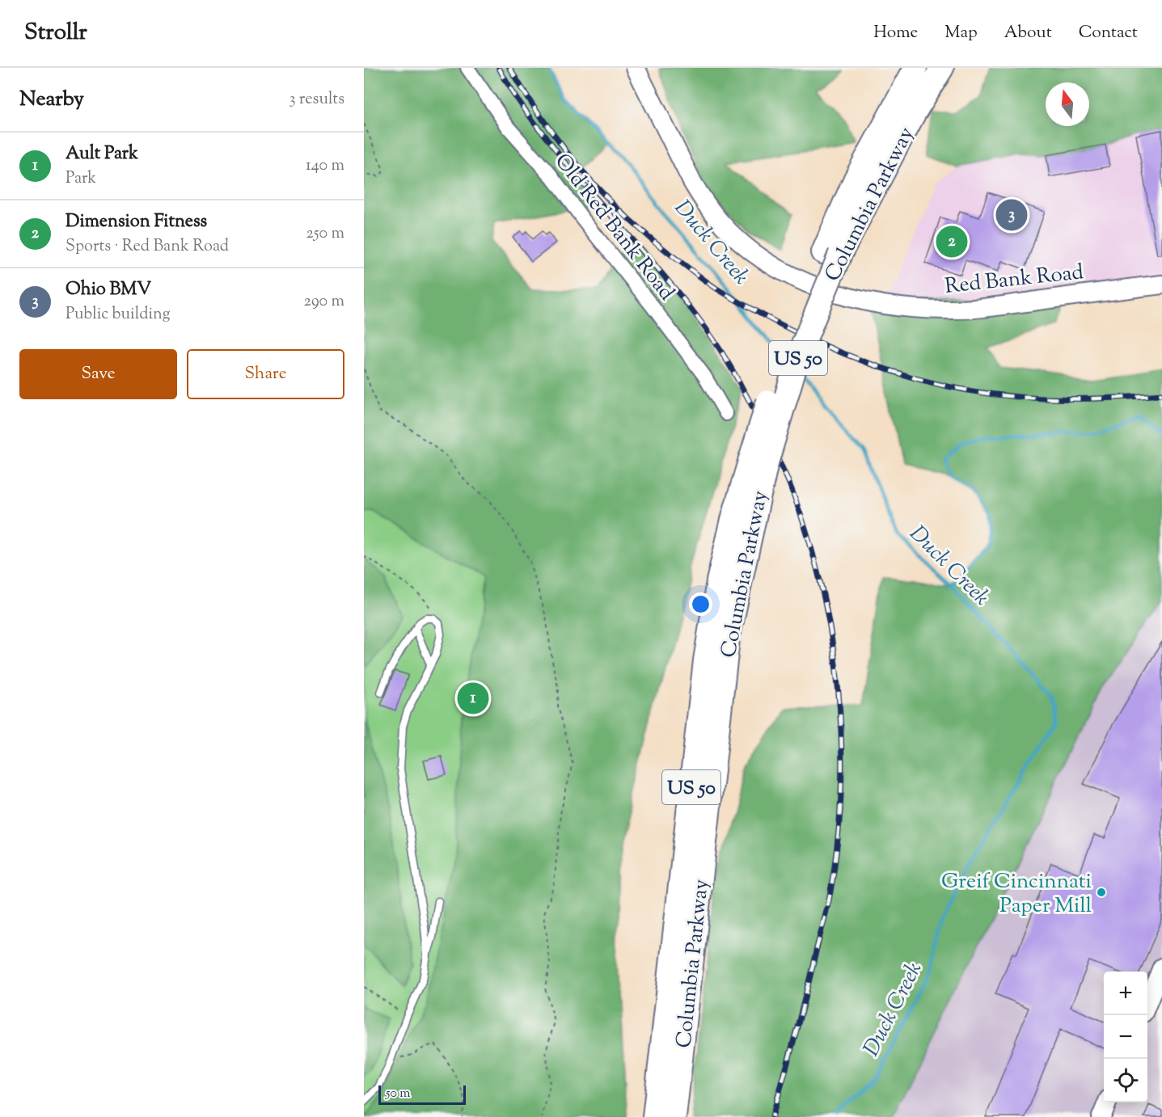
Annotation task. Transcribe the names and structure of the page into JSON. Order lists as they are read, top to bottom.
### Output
{
  "streets": {
    "highway": ["Columbia Parkway", "US 50"],
    "street": ["Old Red Bank Road", "Red Bank Road"]
  },
  "water": ["Duck Creek"],
  "places": ["Greif Cincinnati Paper Mill"],
  "scale_bar": "50 m",
  "north": "top",
  "page": {
    "header": "Strollr",
    "nav": [
      "Home",
      "Map",
      "About",
      "Contact"
    ],
    "heading": ["Nearby", "3 results"],
    "list": [
      {
        "mark": "1",
        "name": "Ault Park",
        "note": "Park",
        "value": "140 m"
      },
      {
        "mark": "2",
        "name": "Dimension Fitness",
        "note": "Sports · Red Bank Road",
        "value": "250 m"
      },
      {
        "mark": "3",
        "name": "Ohio BMV",
        "note": "Public building",
        "value": "290 m"
      }
    ],
    "pins": ["3", "2", "1"],
    "buttons": ["Save", "Share"],
    "map_buttons": ["+", "−"],
    "scale": "50 m"
  }
}
